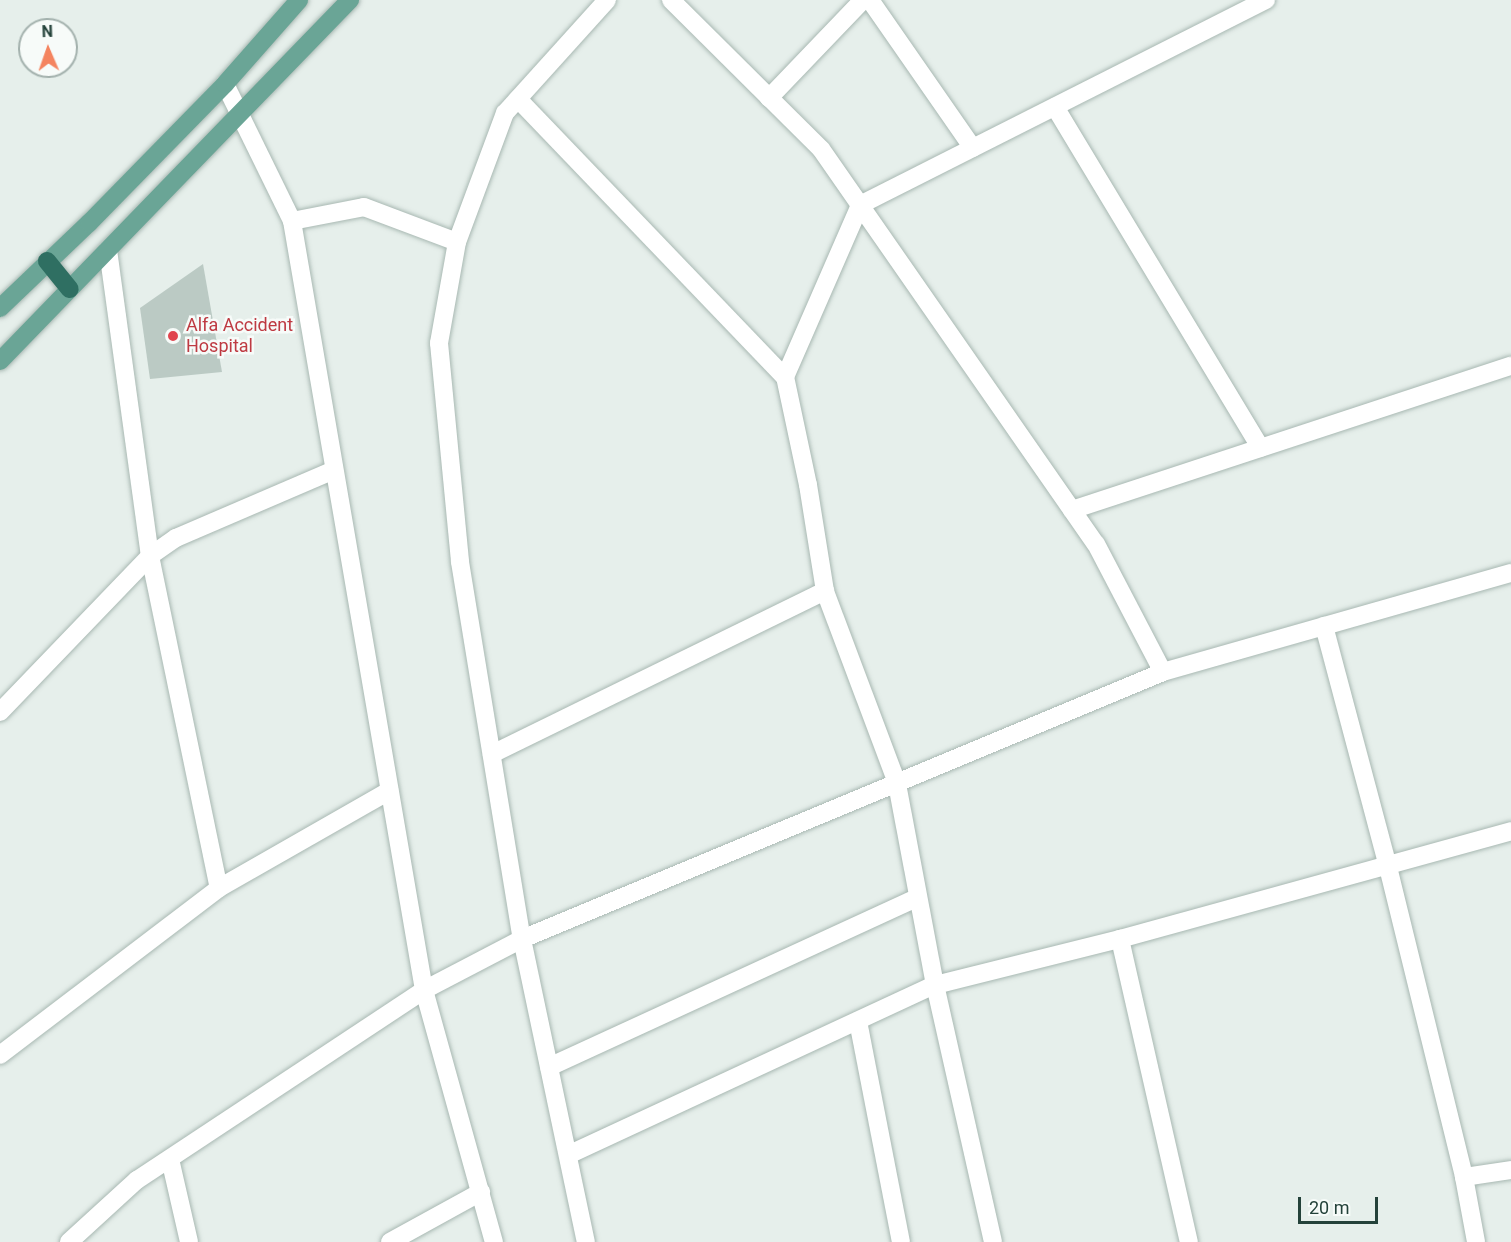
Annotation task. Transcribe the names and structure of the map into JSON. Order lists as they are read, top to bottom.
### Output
{
  "places": ["Alfa Accident Hospital"],
  "scale_bar": "20 m",
  "north": "top"
}
